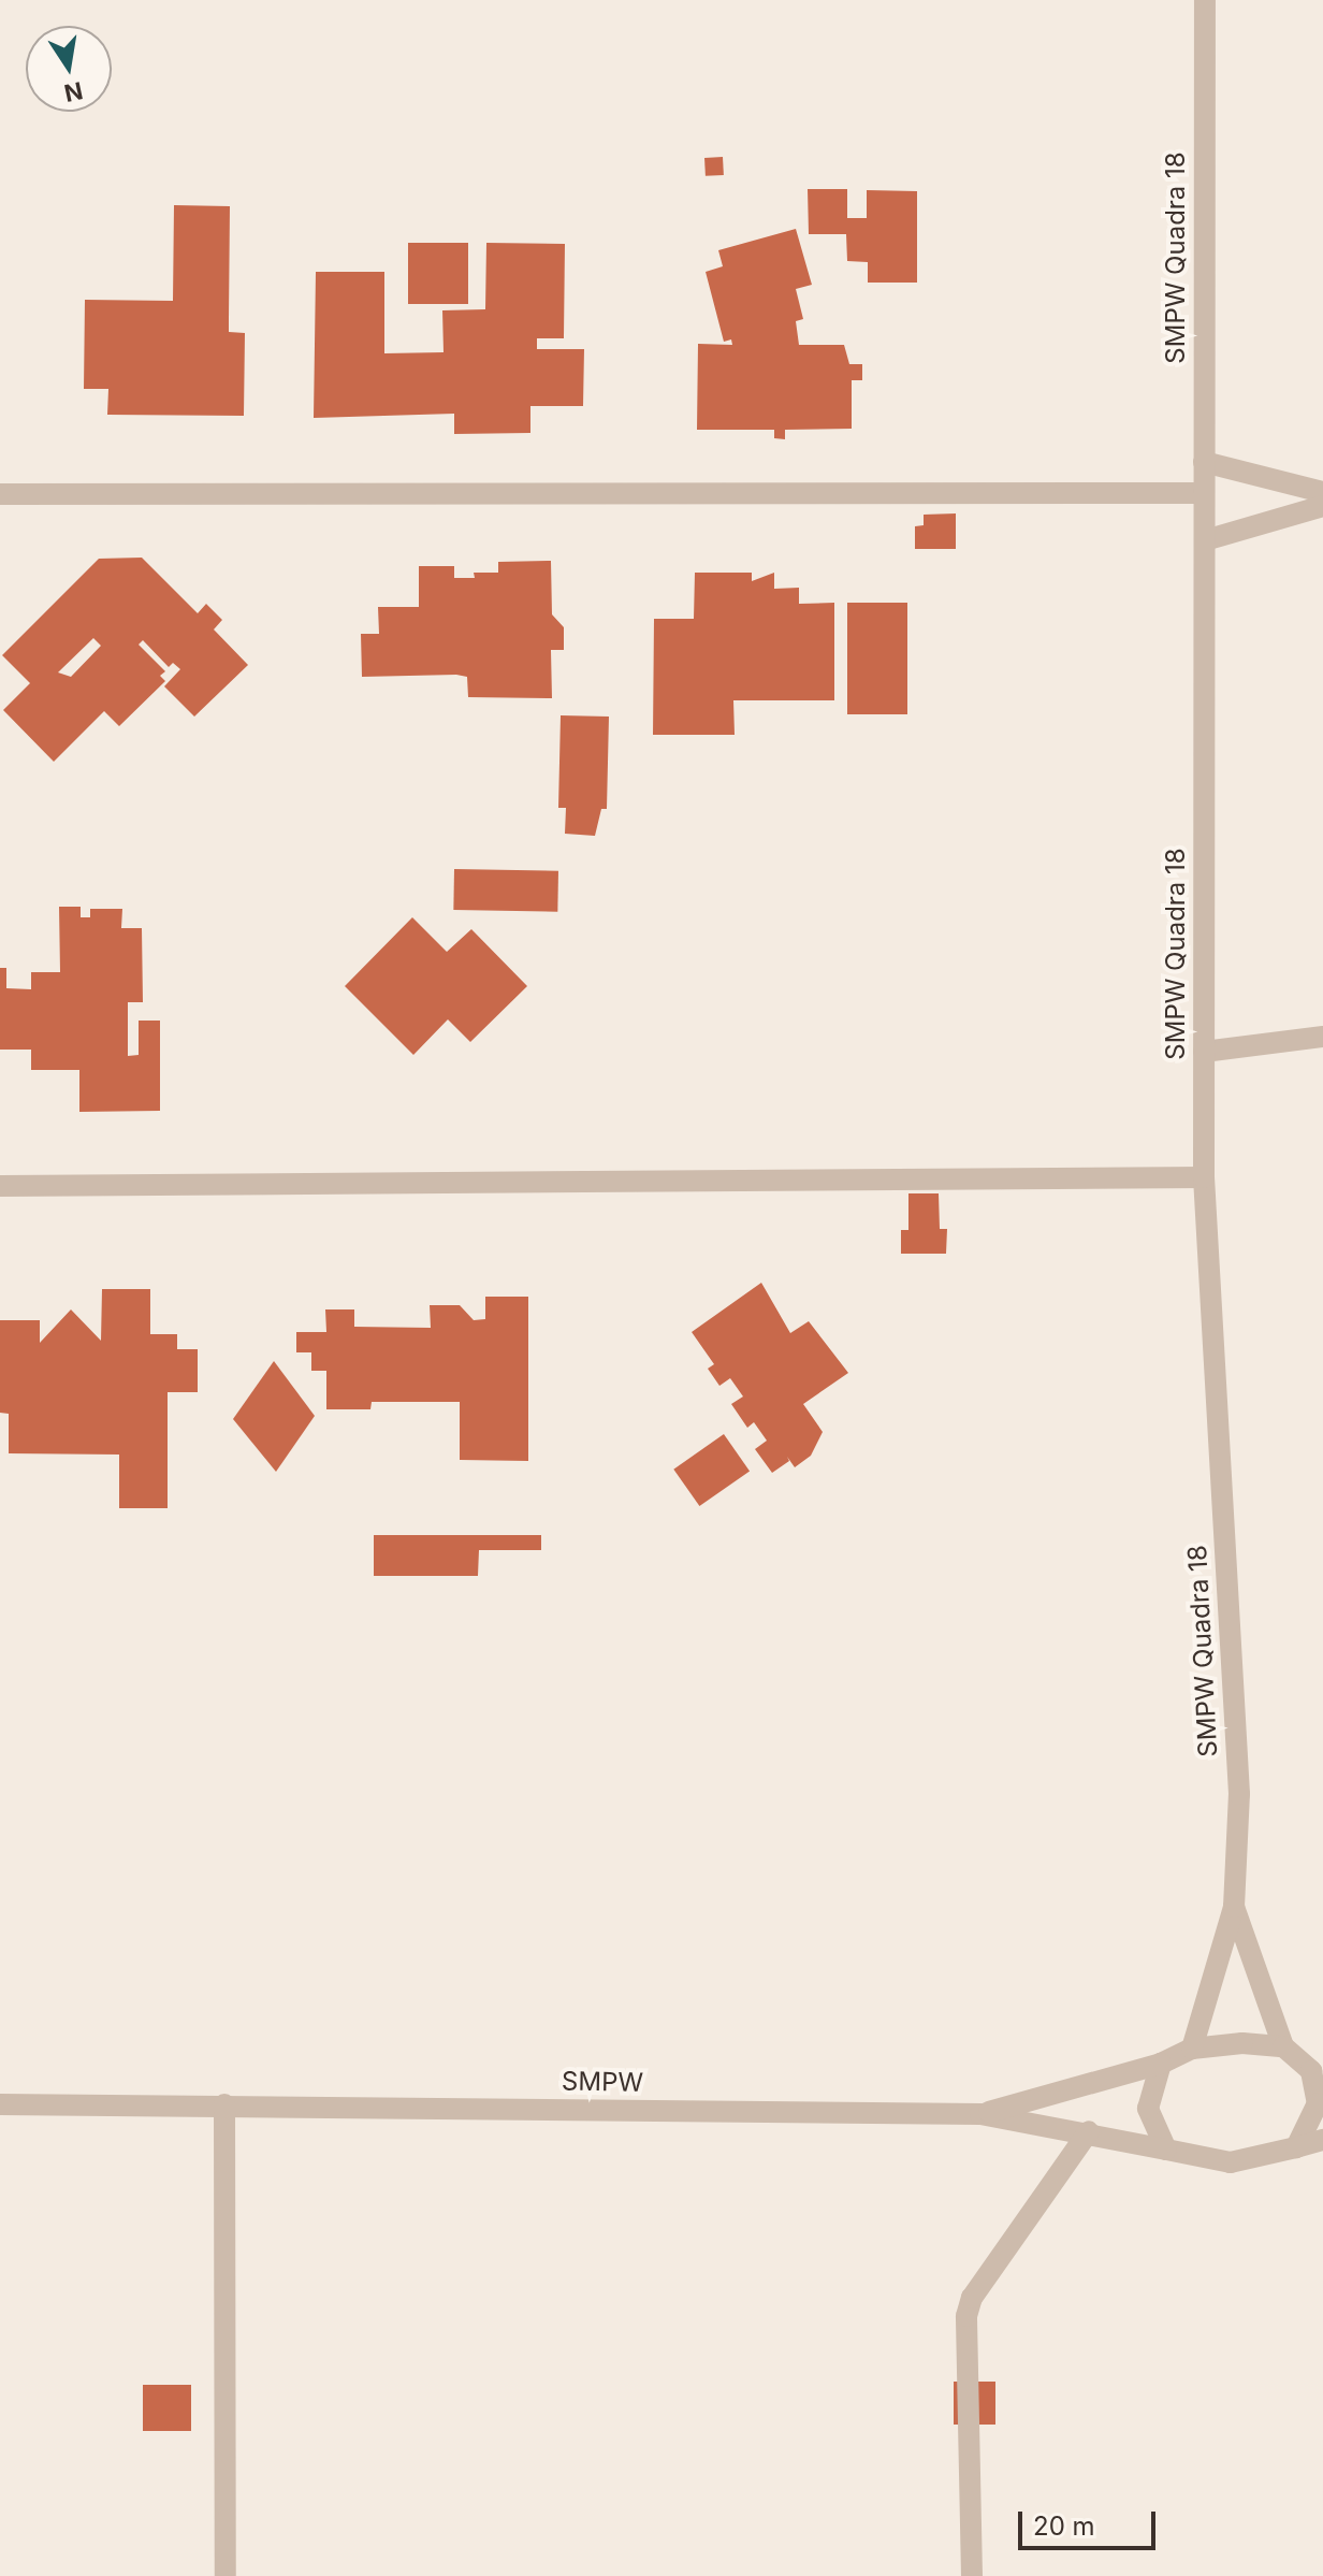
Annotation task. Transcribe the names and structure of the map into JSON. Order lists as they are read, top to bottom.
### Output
{
  "streets": {
    "street": ["SMPW Quadra 18", "SMPW"]
  },
  "crossings": [
    ["SMPW Quadra 18", "SMPW"]
  ],
  "scale_bar": "20 m",
  "north": "bottom"
}
